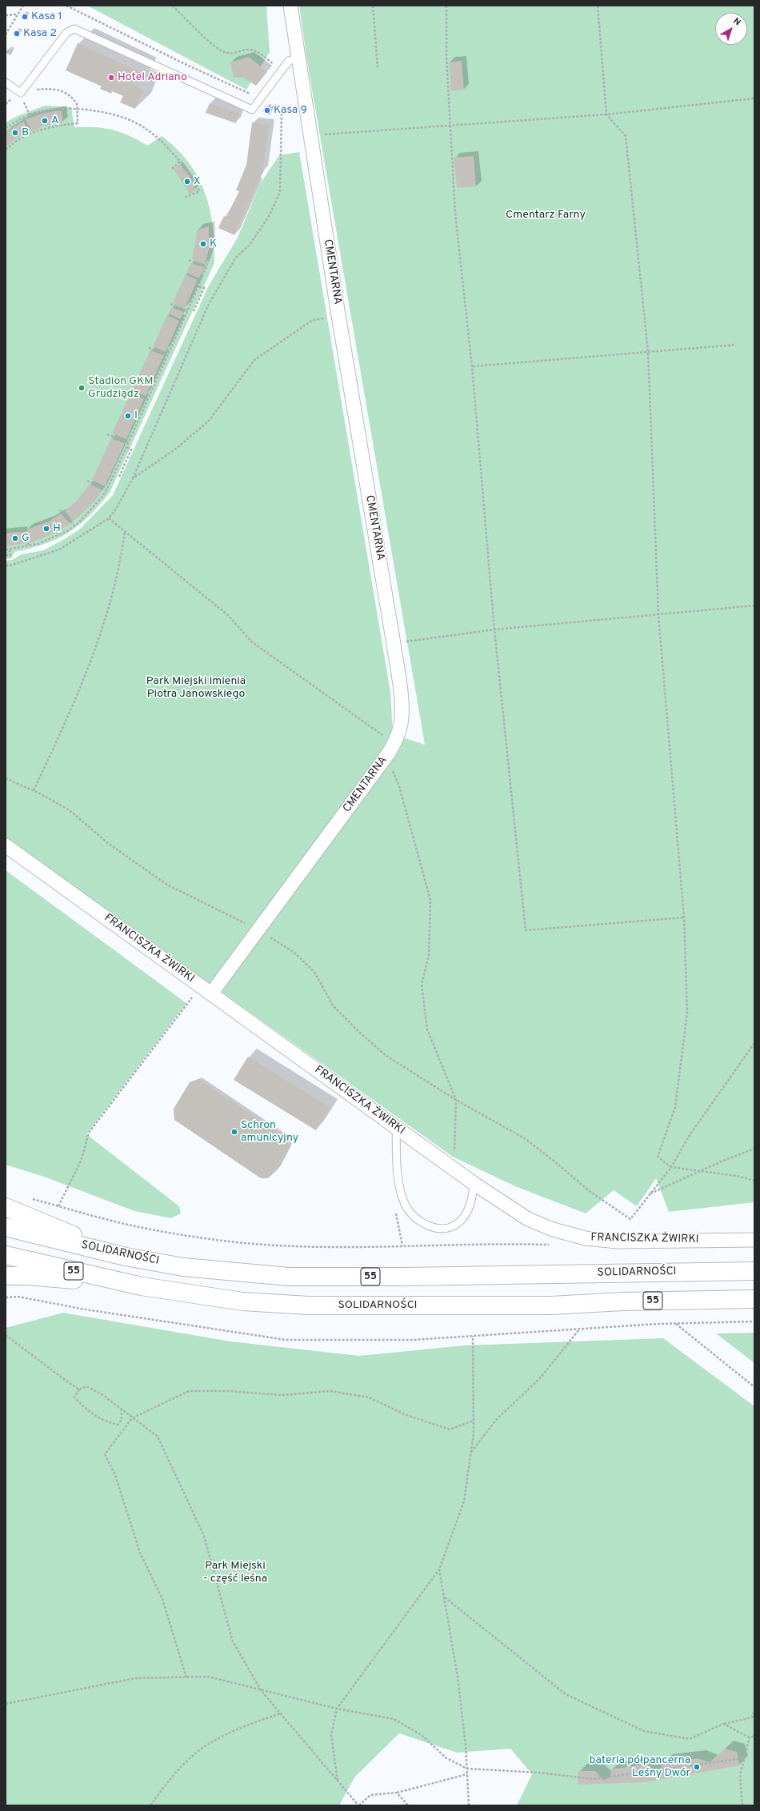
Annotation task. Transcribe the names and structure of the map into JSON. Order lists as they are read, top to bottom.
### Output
{
  "streets": {
    "main road": ["SOLIDARNOŚCI", "55"],
    "street": ["CMENTARNA", "FRANCISZKA ŻWIRKI"]
  },
  "crossings": [
    ["CMENTARNA", "FRANCISZKA ŻWIRKI"]
  ],
  "parks": ["Cmentarz Farny", "Park Miejski imienia Piotra Janowskiego", "Park Miejski - część leśna"],
  "places": [
    "Kasa 1",
    "Kasa 2",
    "Hotel Adriano",
    "Kasa 9",
    "A",
    "B",
    "X",
    "K",
    "Stadion GKM Grudziądz",
    "I",
    "H",
    "G",
    "Schron amunicyjny",
    "bateria półpancerna Leśny Dwór"
  ],
  "north": "top right"
}
